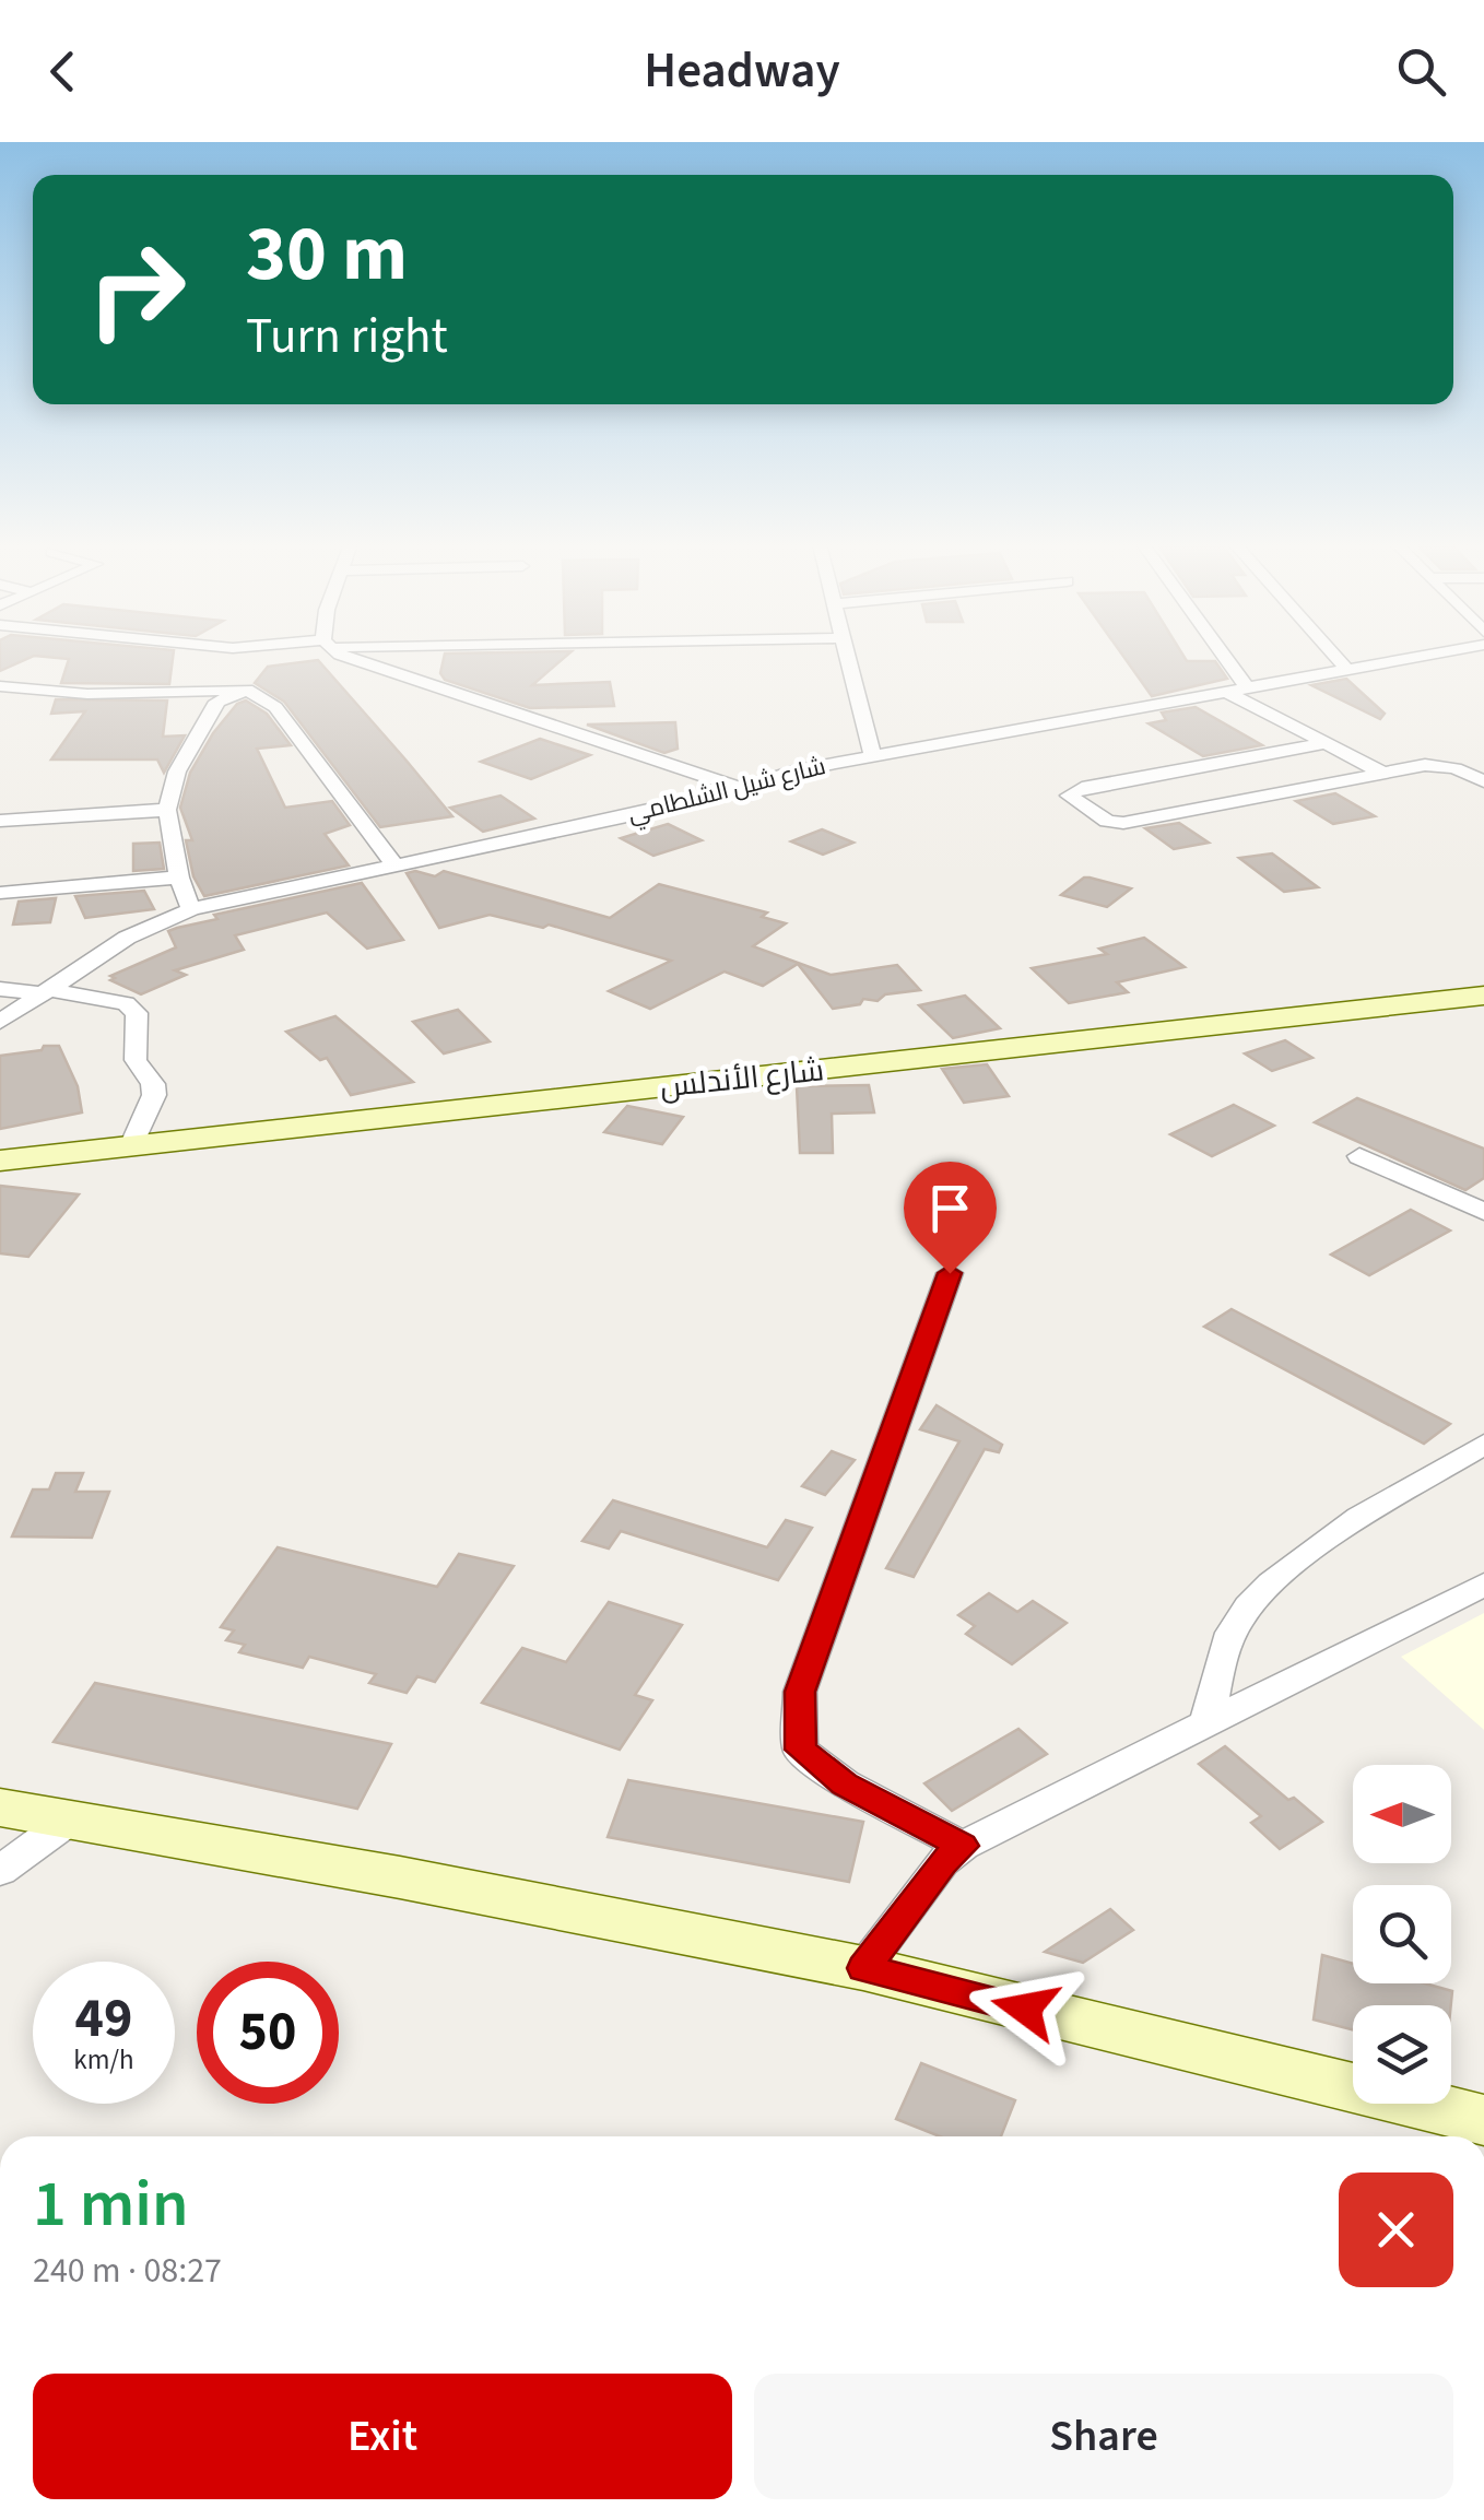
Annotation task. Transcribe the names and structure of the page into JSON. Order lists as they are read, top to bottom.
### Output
{
  "streets": {
    "main road": ["شارع الأندلس"],
    "street": ["شارع شيل الشلطامي"]
  },
  "north": "left",
  "page": {
    "header": "Headway",
    "turn": ["30 m", "Turn right"],
    "speed": "49 km/h",
    "limit": "50",
    "heading": ["1 min", "240 m · 08:27"],
    "buttons": ["Exit", "Share"]
  }
}
